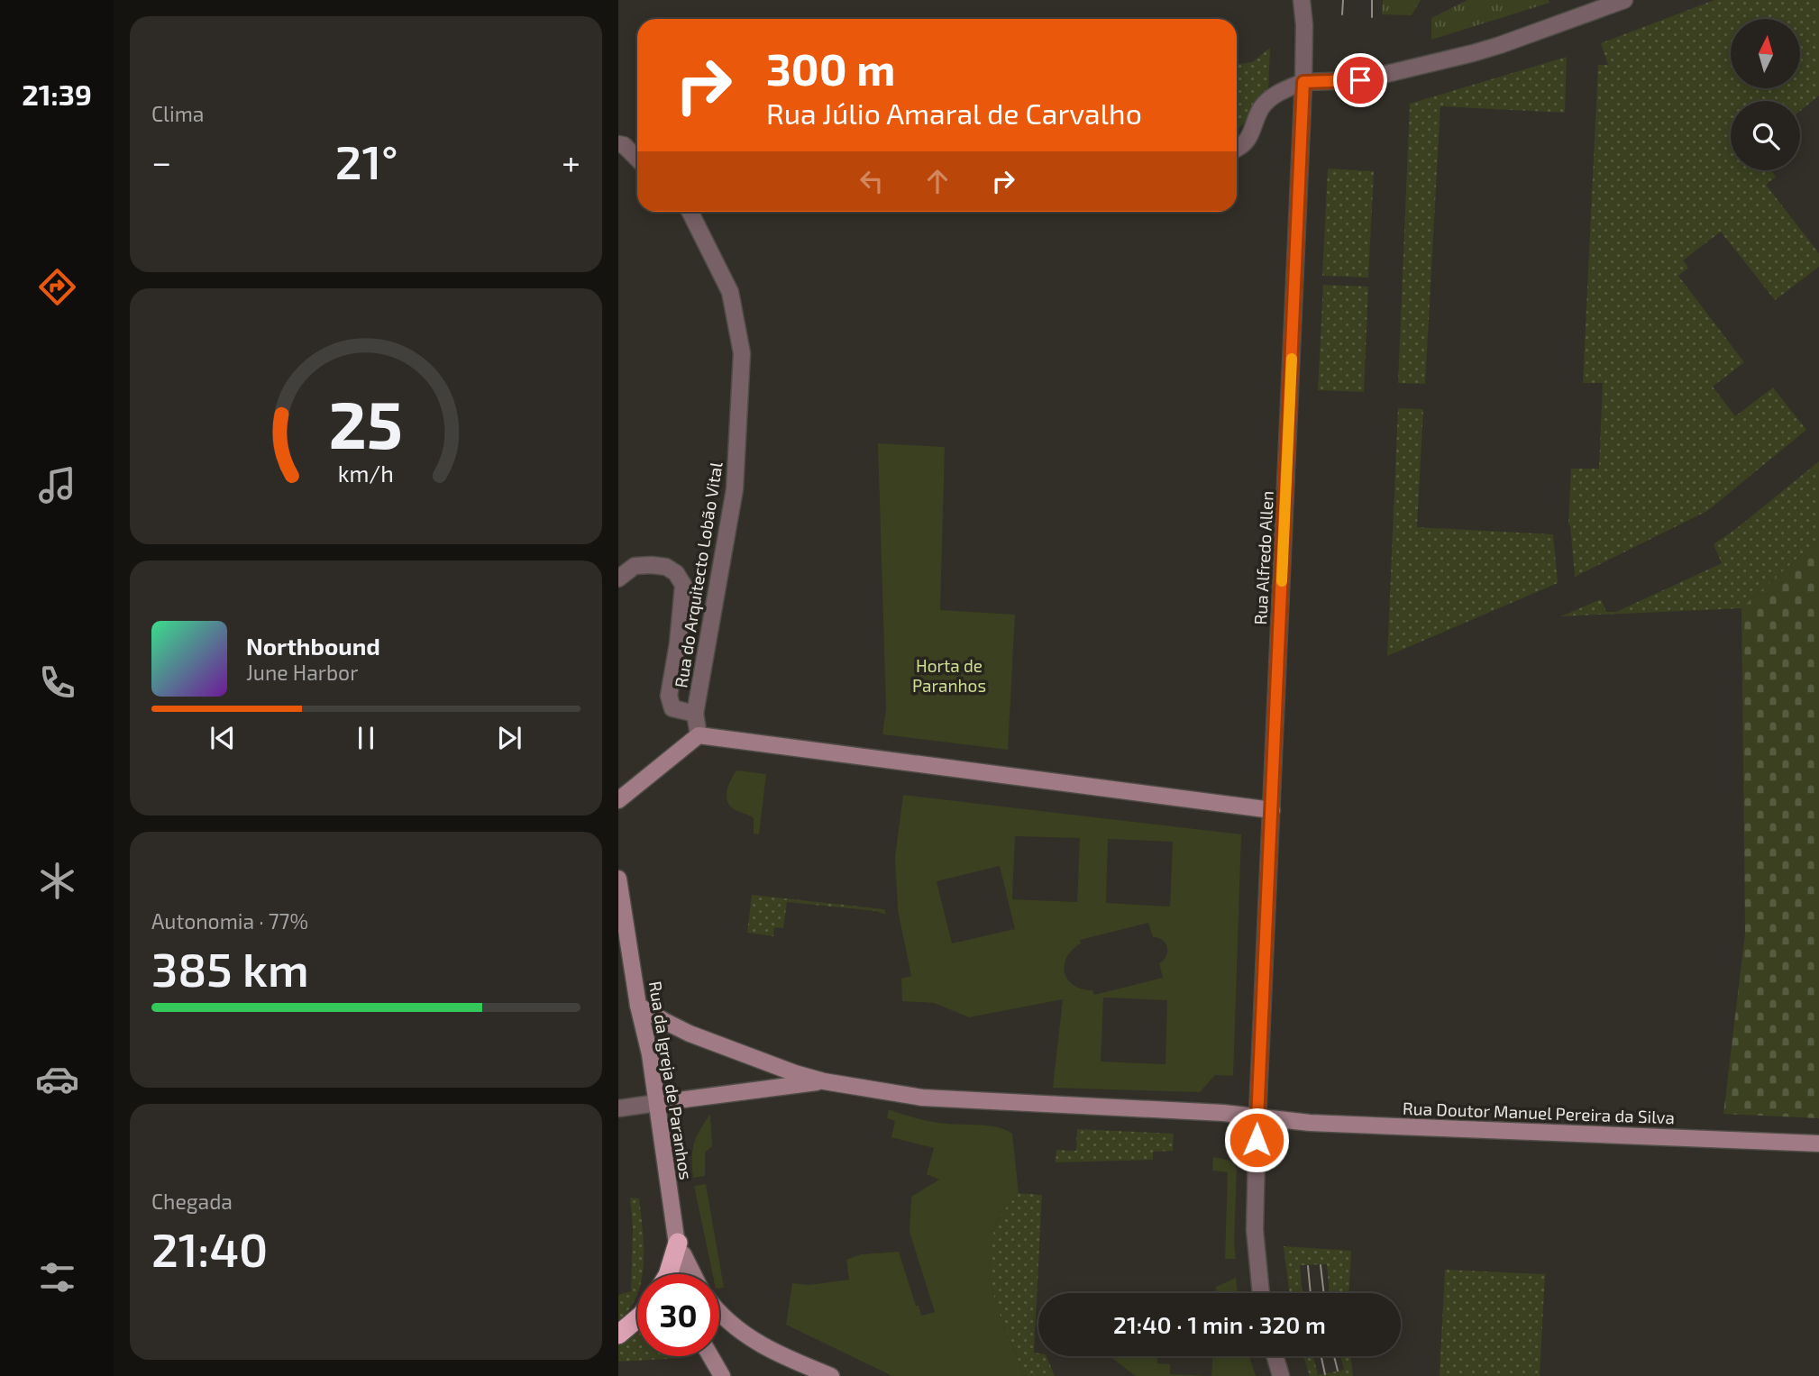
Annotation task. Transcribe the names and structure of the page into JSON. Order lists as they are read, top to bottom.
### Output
{
  "streets": {
    "main road": ["Rua da Igreja de Paranhos", "Rua Doutor Manuel Pereira da Silva"],
    "street": ["Rua Alfredo Allen", "Rua do Arquitecto Lobão Vital"]
  },
  "crossings": [
    ["Rua Alfredo Allen", "Rua Doutor Manuel Pereira da Silva"]
  ],
  "parks": ["Horta de Paranhos"],
  "north": "top",
  "page": {
    "tabs": "21:39",
    "tile": [
      "Clima",
      ["Autonomia · 77%", "385 km"],
      ["Chegada", "21:40"]
    ],
    "turn": ["300 m", "Rua Júlio Amaral de Carvalho"],
    "heat": ["−", "21°", "+"],
    "song": ["Northbound", "June Harbor"],
    "limit": "30",
    "trip": "21:40 · 1 min · 320 m",
    "gauge": ["25", "km/h"]
  }
}
